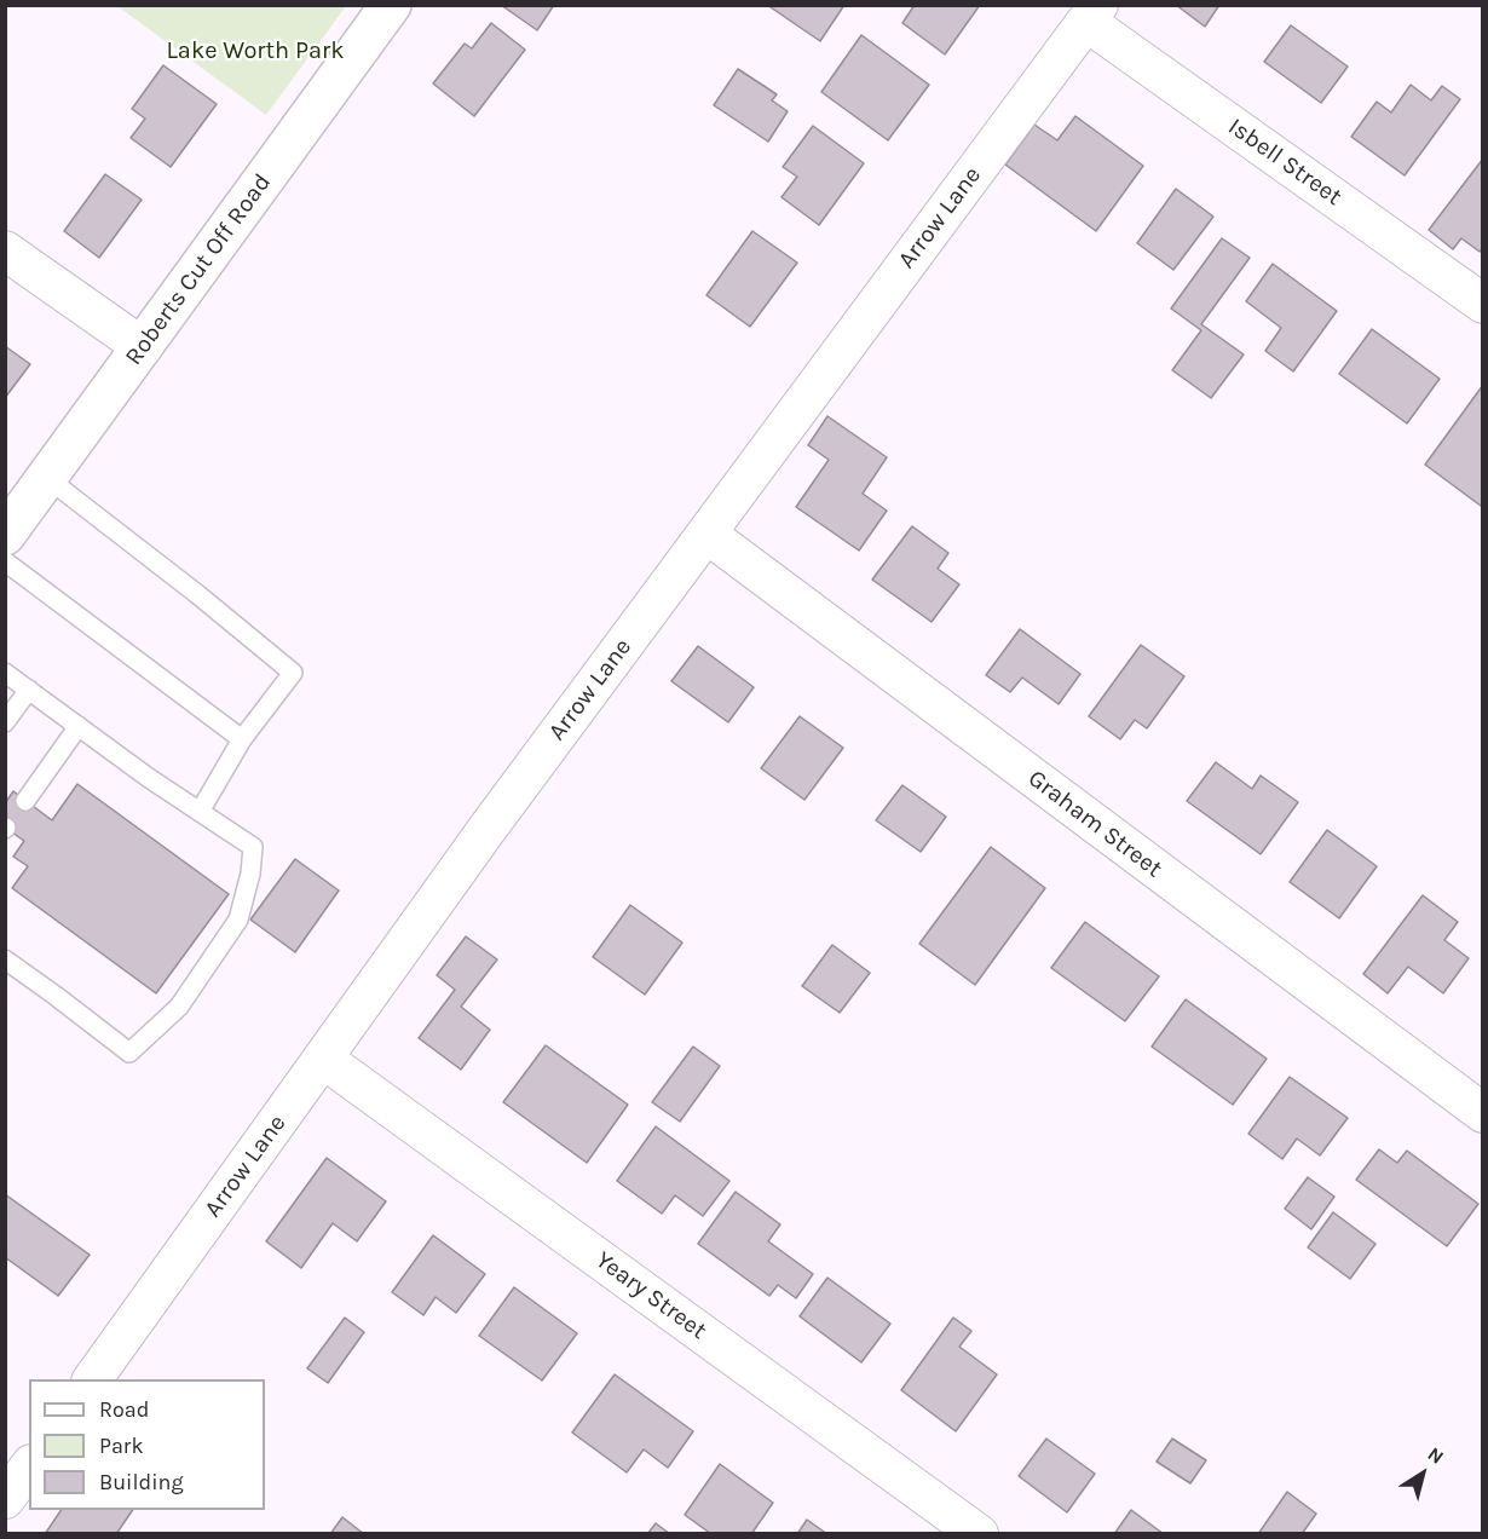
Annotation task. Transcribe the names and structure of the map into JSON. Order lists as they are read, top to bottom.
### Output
{
  "streets": {
    "street": [
      "Isbell Street",
      "Arrow Lane",
      "Roberts Cut Off Road",
      "Graham Street",
      "Yeary Street"
    ]
  },
  "crossings": [
    ["Isbell Street", "Arrow Lane"],
    ["Arrow Lane", "Graham Street"],
    ["Arrow Lane", "Yeary Street"]
  ],
  "parks": ["Lake Worth Park"],
  "legend": ["Road", "Park", "Building"],
  "north": "top right"
}
